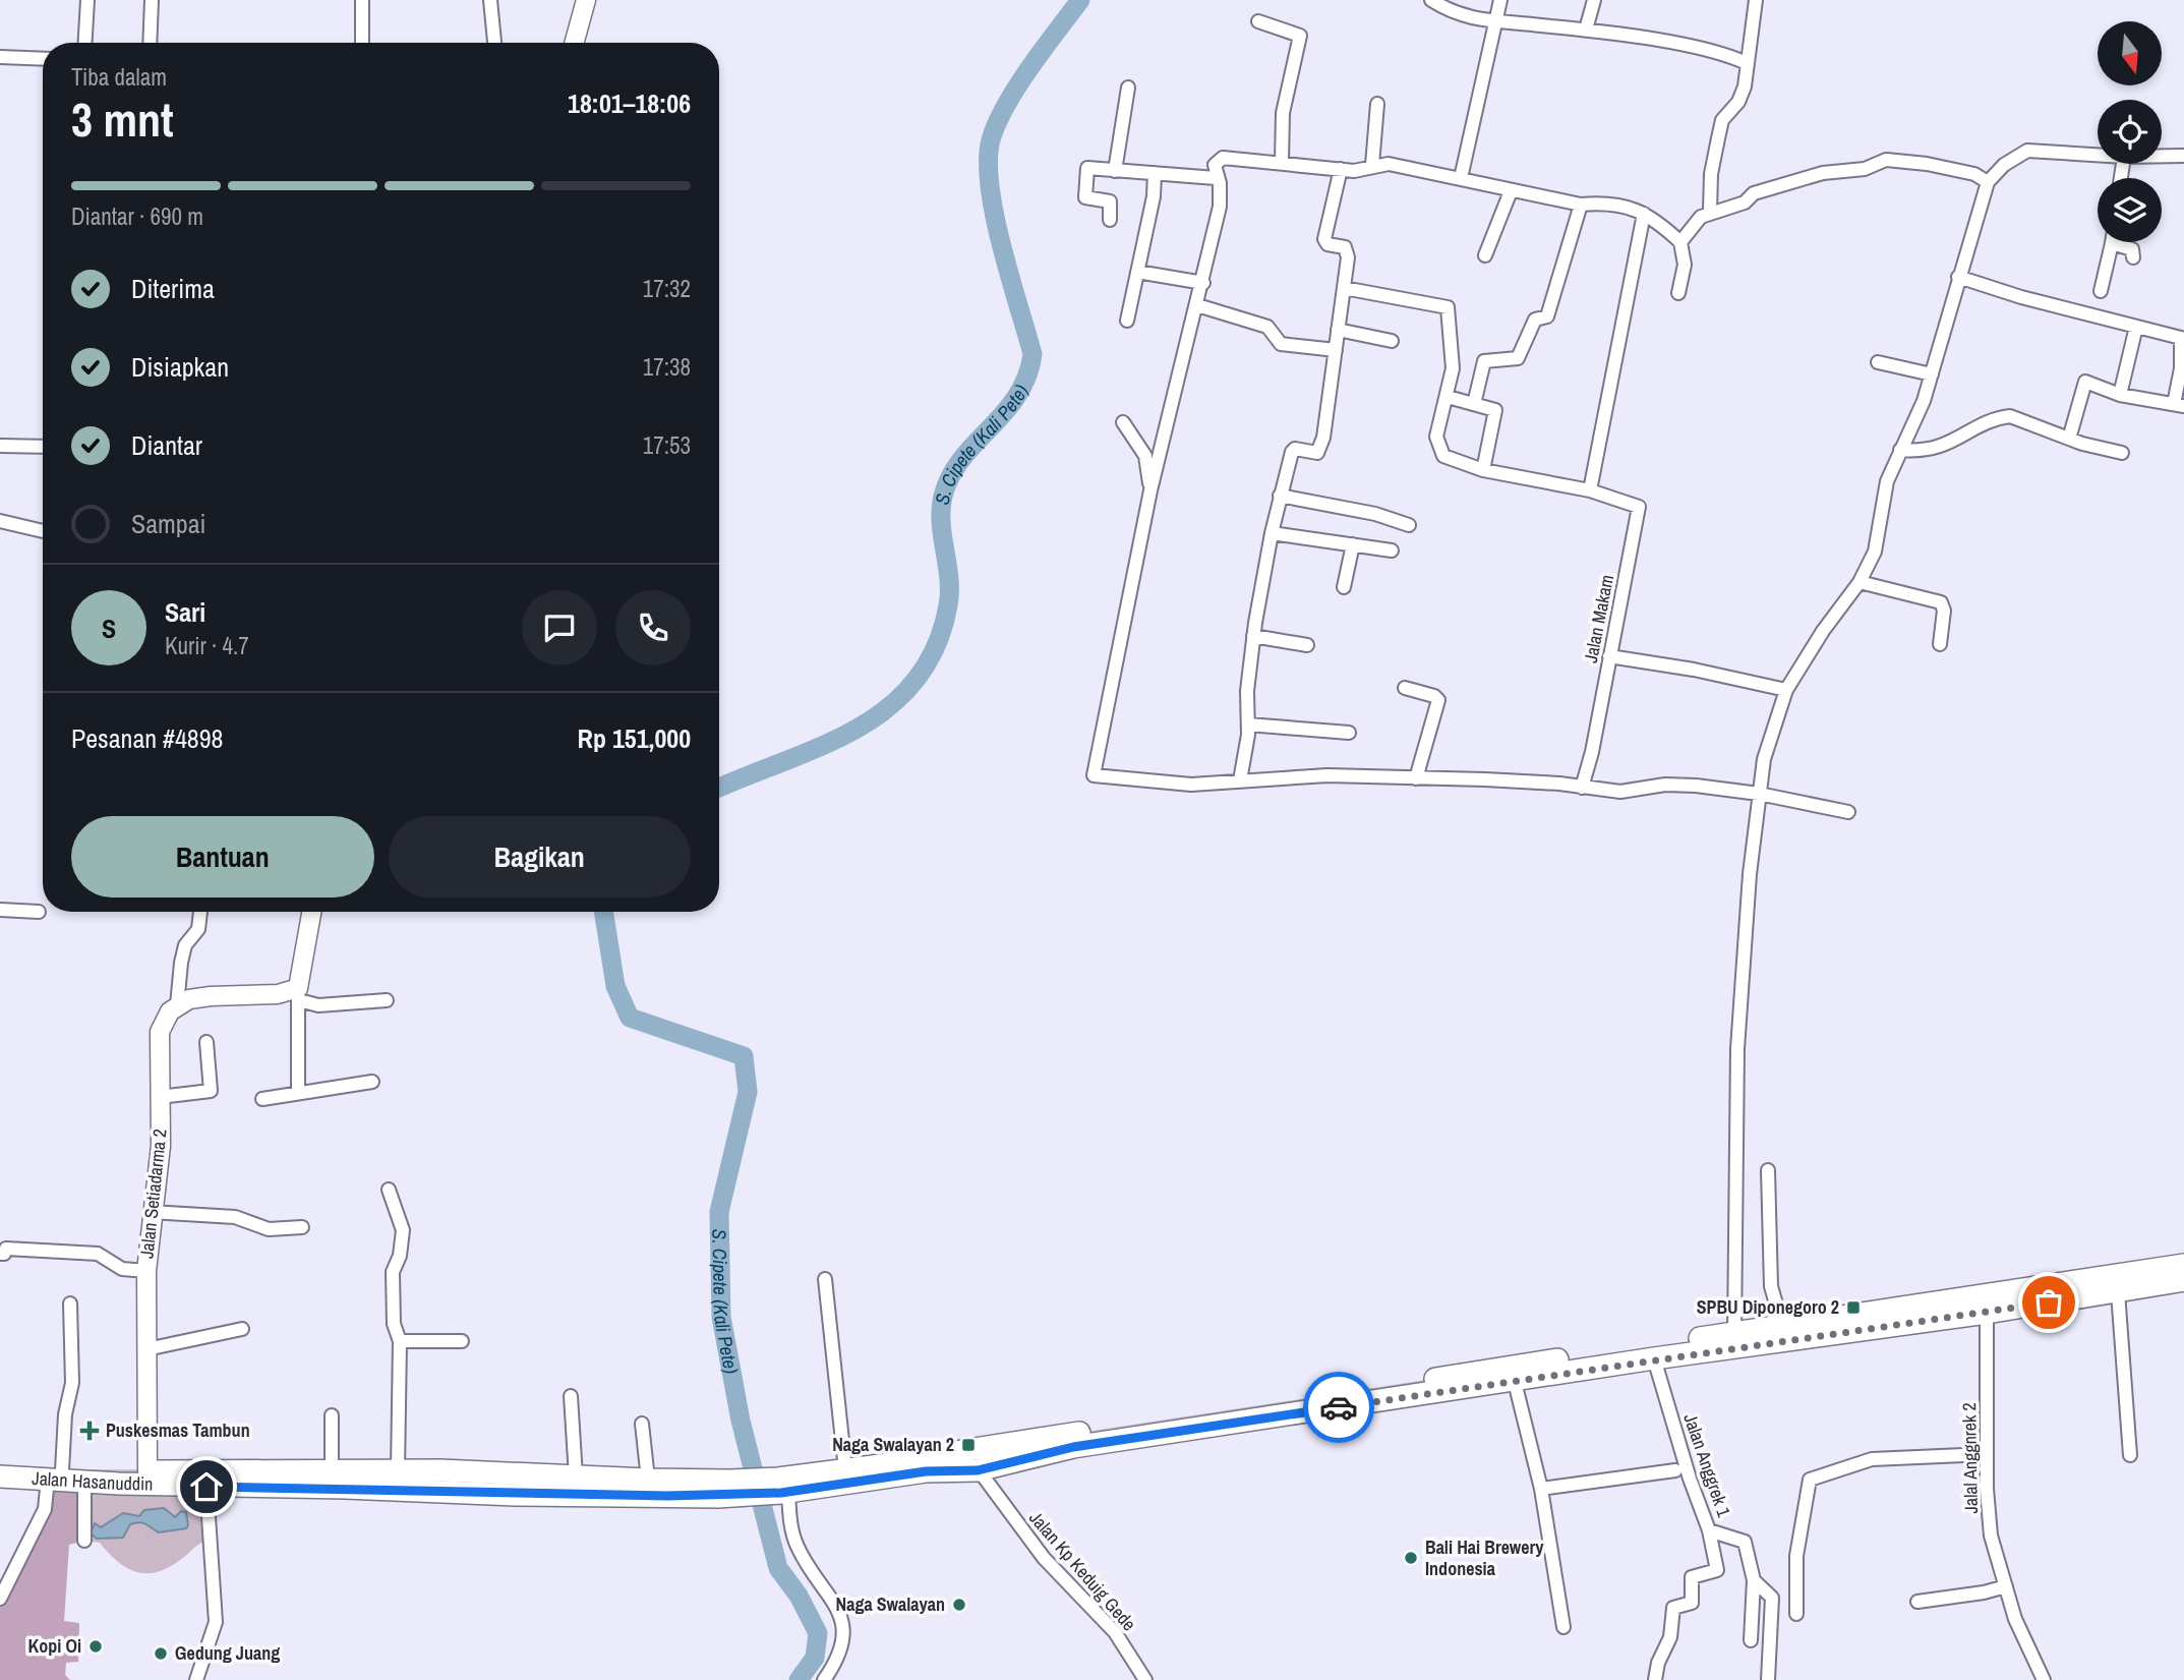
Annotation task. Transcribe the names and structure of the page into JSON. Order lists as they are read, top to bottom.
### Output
{
  "streets": {
    "highway": ["Jalan Hasanuddin"],
    "main road": ["Jalan Setiadarma 2"],
    "street": [
      "Jalan Makam",
      "Jalal Anggnrek 2",
      "Jalan Anggrek 1",
      "Jalan Kp Keduig Gede"
    ]
  },
  "crossings": [
    ["Jalan Setiadarma 2", "Jalan Hasanuddin"],
    ["Jalan Hasanuddin", "Jalan Kp Keduig Gede"]
  ],
  "water": ["S. Cipete (Kali Pete)"],
  "places": {
    "transit": ["SPBU Diponegoro 2", "Naga Swalayan 2"],
    "health": ["Puskesmas Tambun"],
    "other": [
      "Bali Hai Brewery Indonesia",
      "Naga Swalayan",
      "Kopi Oi",
      "Gedung Juang"
    ]
  },
  "north": "bottom",
  "page": {
    "heading": ["3 mnt", "Tiba dalam", "18:01–18:06"],
    "panel": [
      "Sari",
      "Kurir · 4.7",
      "Pesanan #4898",
      "Rp 151,000"
    ],
    "bar": "Diantar · 690 m",
    "list": [
      ["Diterima", "17:32"],
      ["Disiapkan", "17:38"],
      ["Diantar", "17:53"],
      "Sampai"
    ],
    "round": "S",
    "buttons": ["Bantuan", "Bagikan"]
  }
}
